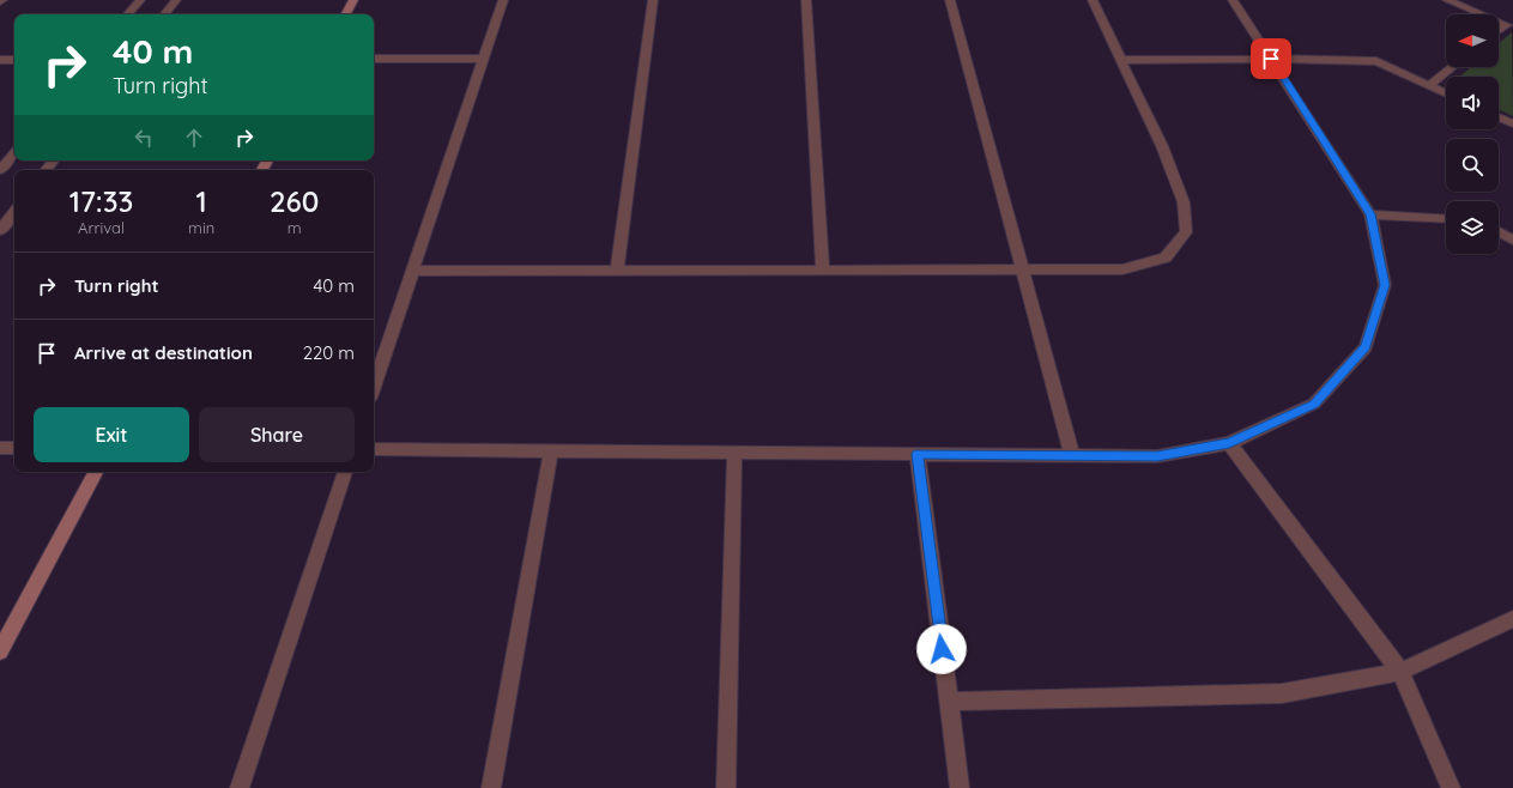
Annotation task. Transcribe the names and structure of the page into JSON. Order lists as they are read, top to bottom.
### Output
{
  "north": "left",
  "page": {
    "turn": ["40 m", "Turn right"],
    "eta": [
      "17:33",
      "Arrival",
      "1",
      "min",
      "260",
      "m"
    ],
    "list": [
      {
        "name": "Turn right",
        "value": "40 m"
      },
      {
        "name": "Arrive at destination",
        "value": "220 m"
      }
    ],
    "buttons": ["Exit", "Share"]
  }
}
